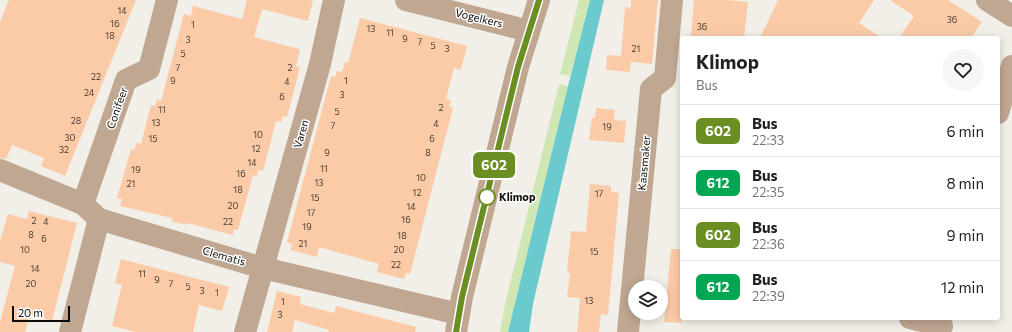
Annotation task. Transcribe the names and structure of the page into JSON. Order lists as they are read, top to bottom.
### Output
{
  "streets": {
    "street": [
      "Vogelkers",
      "Conifeer",
      "Varen",
      "Kaasmaker",
      "Clematis"
    ]
  },
  "crossings": [
    ["Conifeer", "Clematis"],
    ["Varen", "Clematis"]
  ],
  "places": ["Klimop"],
  "lines": ["bus line 602"],
  "house_numbers": [
    "14",
    "36",
    "16",
    "1",
    "36",
    "13",
    "11",
    "18",
    "9",
    "3",
    "7",
    "5",
    "3",
    "21",
    "5",
    "7",
    "2",
    "22",
    "9",
    "1",
    "4",
    "24",
    "3",
    "6",
    "2",
    "11",
    "5",
    "28",
    "13",
    "4",
    "7",
    "19",
    "10",
    "30",
    "15",
    "6",
    "12",
    "32",
    "9",
    "8",
    "14",
    "11",
    "19",
    "16",
    "10",
    "13",
    "21",
    "18",
    "12",
    "17",
    "15",
    "20",
    "14",
    "17",
    "16",
    "2",
    "4",
    "22",
    "19",
    "8",
    "18",
    "6",
    "21",
    "10",
    "20",
    "15",
    "22",
    "14",
    "11",
    "9",
    "20",
    "7",
    "5",
    "3",
    "1",
    "13",
    "1",
    "3"
  ],
  "scale_bar": "20 m",
  "page": {
    "on_map": "602",
    "heading": ["Klimop", "Bus"],
    "list": [
      {
        "mark": "602",
        "name": "Bus",
        "note": "22:33",
        "value": "6 min"
      },
      {
        "mark": "612",
        "name": "Bus",
        "note": "22:35",
        "value": "8 min"
      },
      {
        "mark": "602",
        "name": "Bus",
        "note": "22:36",
        "value": "9 min"
      },
      {
        "mark": "612",
        "name": "Bus",
        "note": "22:39",
        "value": "12 min"
      }
    ],
    "scale": "20 m"
  }
}
